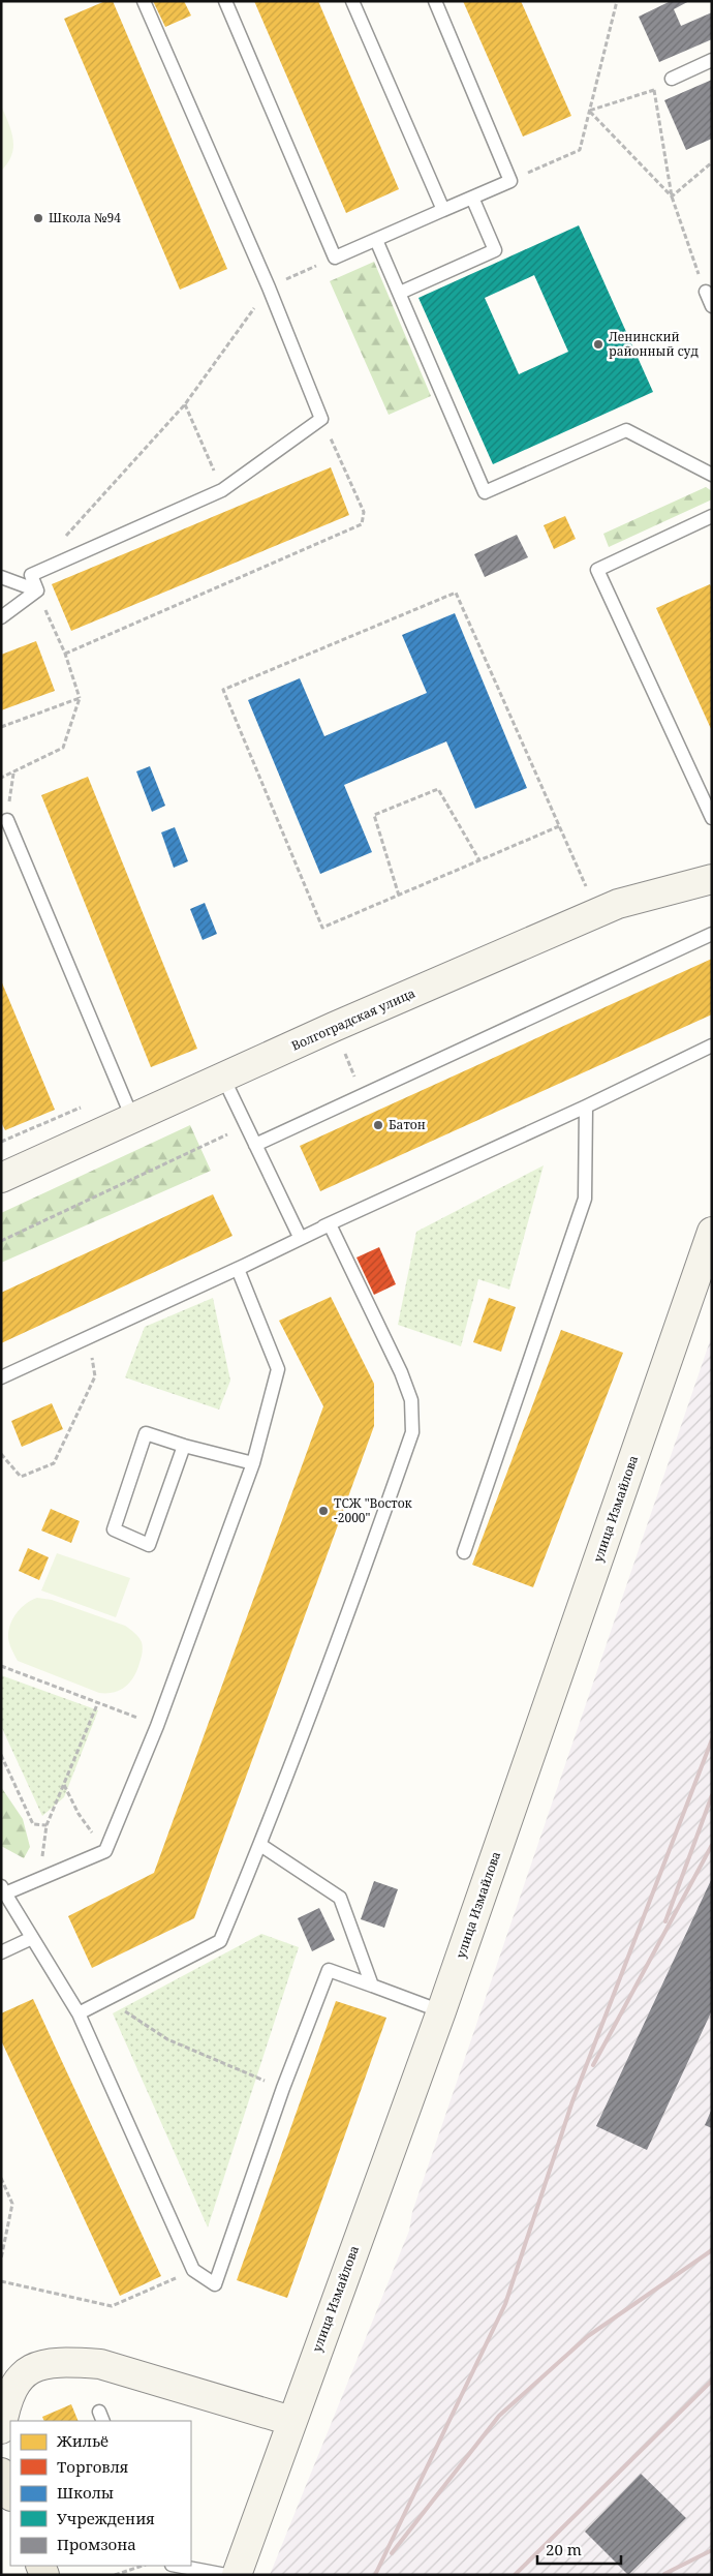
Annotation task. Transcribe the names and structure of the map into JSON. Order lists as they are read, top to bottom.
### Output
{
  "streets": {
    "main road": ["Волгоградская улица", "улица Измайлова"]
  },
  "places": [
    "Школа №94",
    "Ленинский районный суд",
    "Батон",
    "ТСЖ \"Восток -2000\""
  ],
  "legend": [
    "Жильё",
    "Торговля",
    "Школы",
    "Учреждения",
    "Промзона"
  ],
  "scale_bar": "20 m"
}
